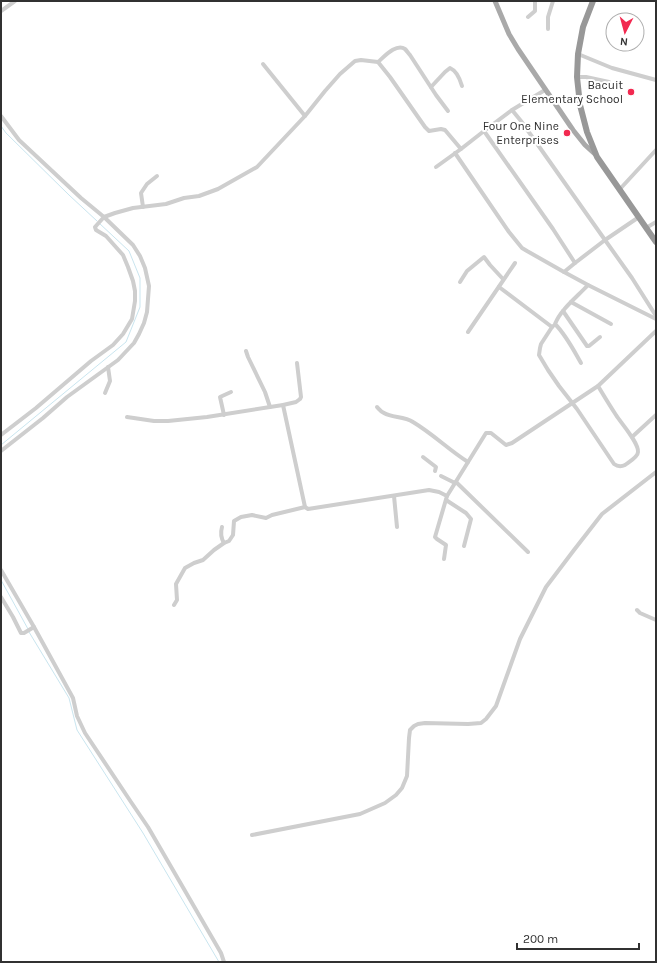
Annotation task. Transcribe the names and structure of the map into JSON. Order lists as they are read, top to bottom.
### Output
{
  "places": ["Bacuit Elementary School", "Four One Nine Enterprises"],
  "scale_bar": "200 m",
  "north": "bottom"
}
